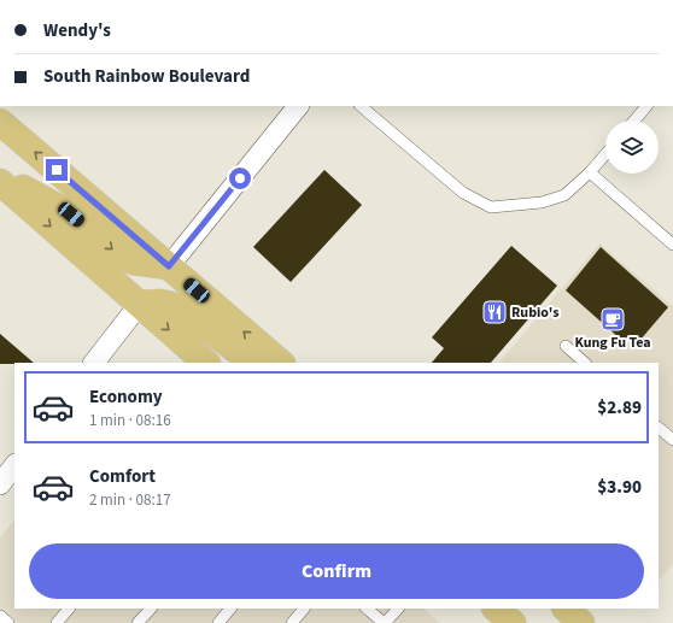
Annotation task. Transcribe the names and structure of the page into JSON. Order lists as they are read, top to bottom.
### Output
{
  "places": {
    "restaurant": ["Rubio's"],
    "cafe": ["Kung Fu Tea"]
  },
  "page": {
    "banner": ["Wendy's", "South Rainbow Boulevard"],
    "list": [
      {
        "name": "Economy",
        "note": "1 min · 08:16",
        "value": "$2.89"
      },
      {
        "name": "Comfort",
        "note": "2 min · 08:17",
        "value": "$3.90"
      }
    ],
    "buttons": "Confirm"
  }
}
